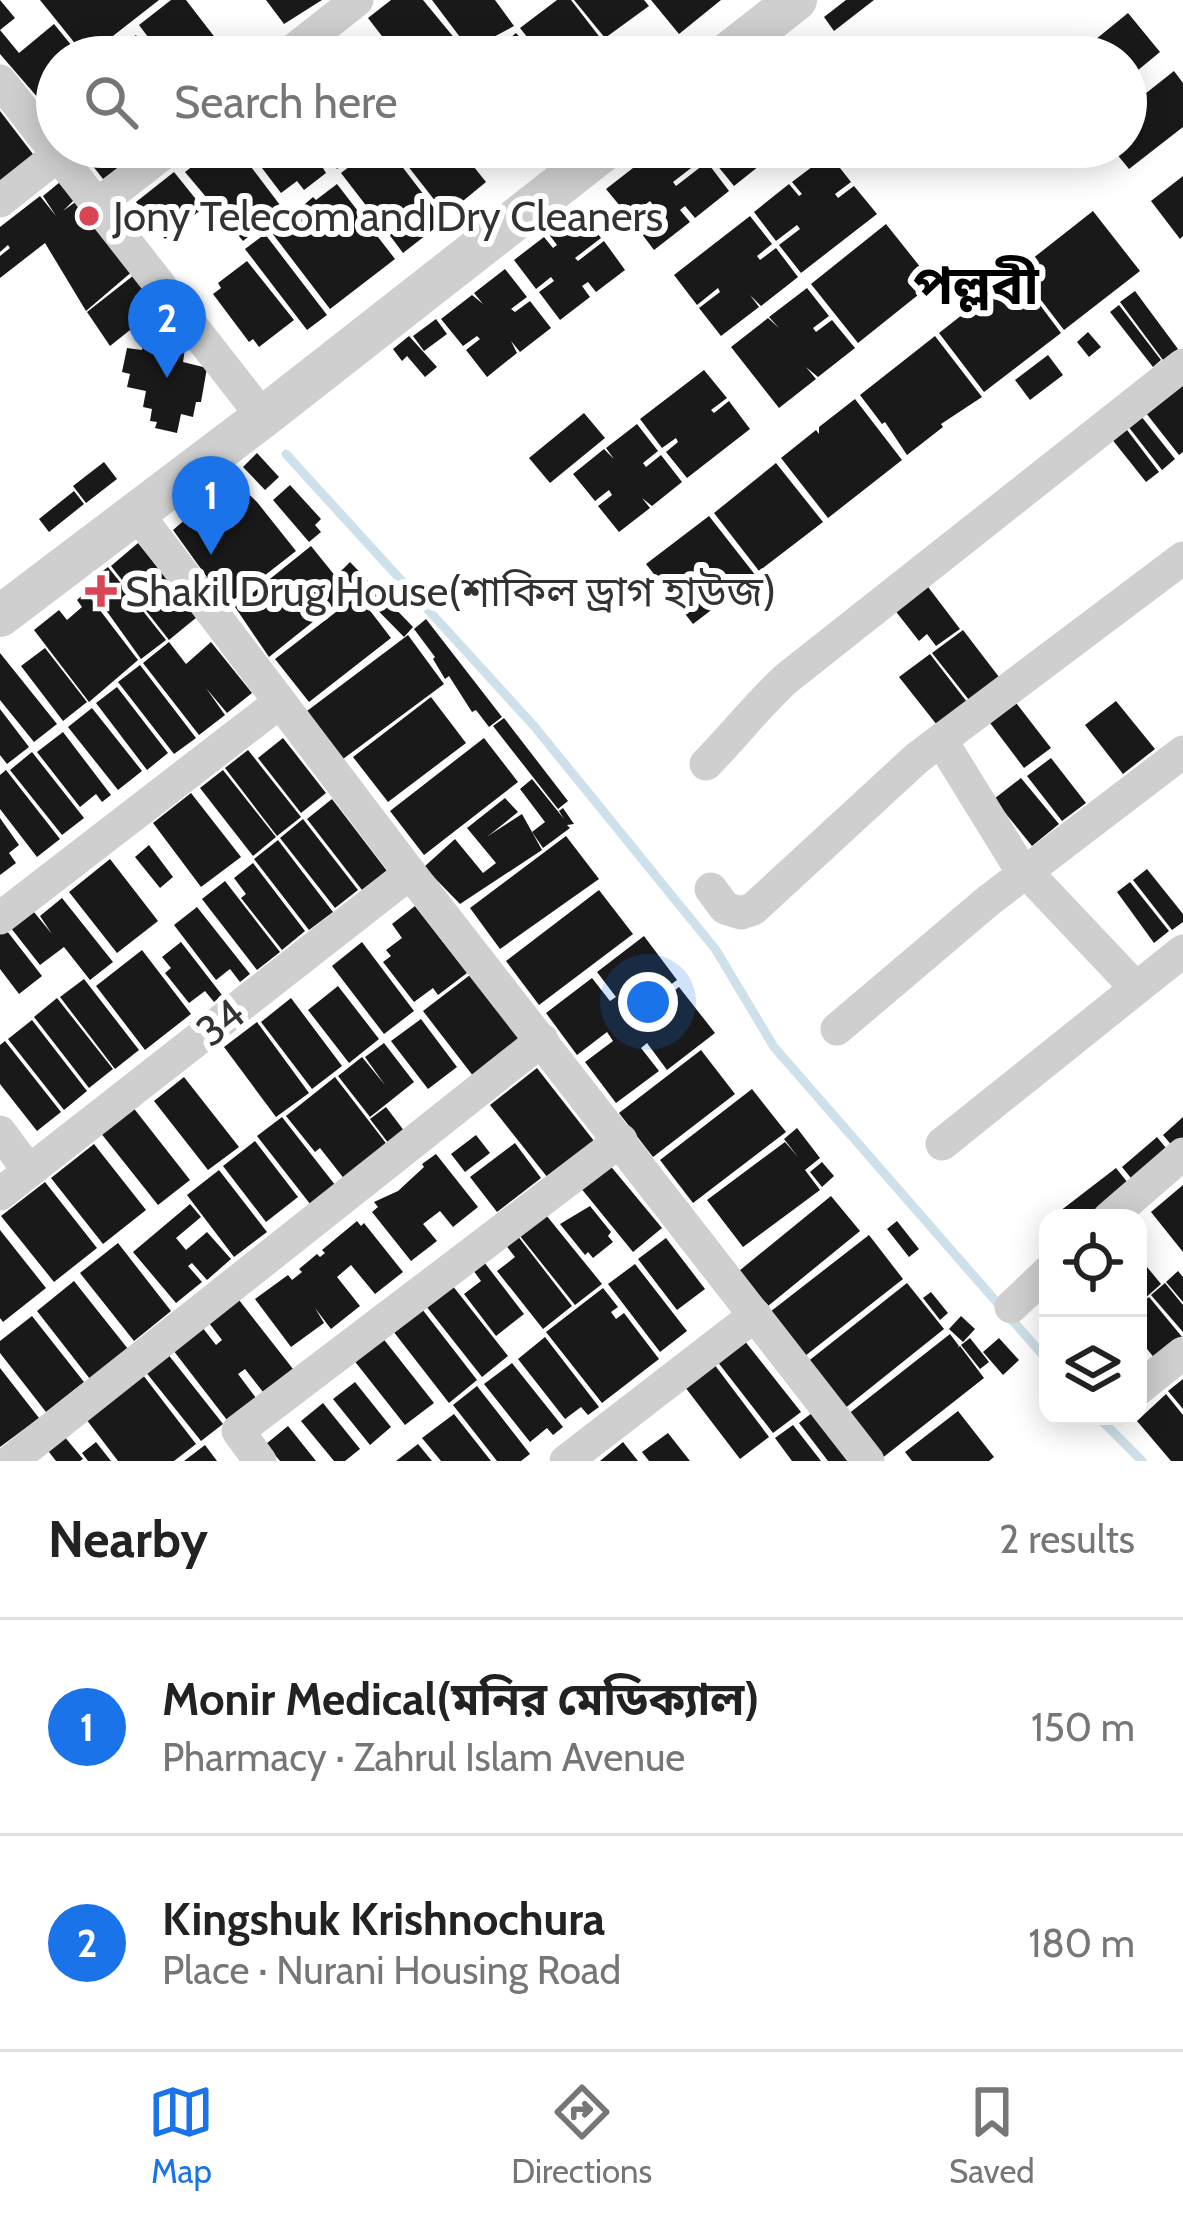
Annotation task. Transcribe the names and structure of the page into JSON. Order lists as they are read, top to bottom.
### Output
{
  "streets": {
    "street": ["34"]
  },
  "districts": ["পল্লবী"],
  "places": {
    "other": ["Jony Telecom and Dry Cleaners"],
    "health": ["Shakil Drug House(শাকিল ড্রাগ হাউজ)"]
  },
  "page": {
    "search": "Search here",
    "pins": ["2", "1"],
    "heading": ["Nearby", "2 results"],
    "list": [
      {
        "mark": "1",
        "name": "Monir Medical(মনির মেডিক্যাল)",
        "note": "Pharmacy · Zahrul Islam Avenue",
        "value": "150 m"
      },
      {
        "mark": "2",
        "name": "Kingshuk Krishnochura",
        "note": "Place · Nurani Housing Road",
        "value": "180 m"
      }
    ],
    "nav": ["Map", "Directions", "Saved"]
  }
}
